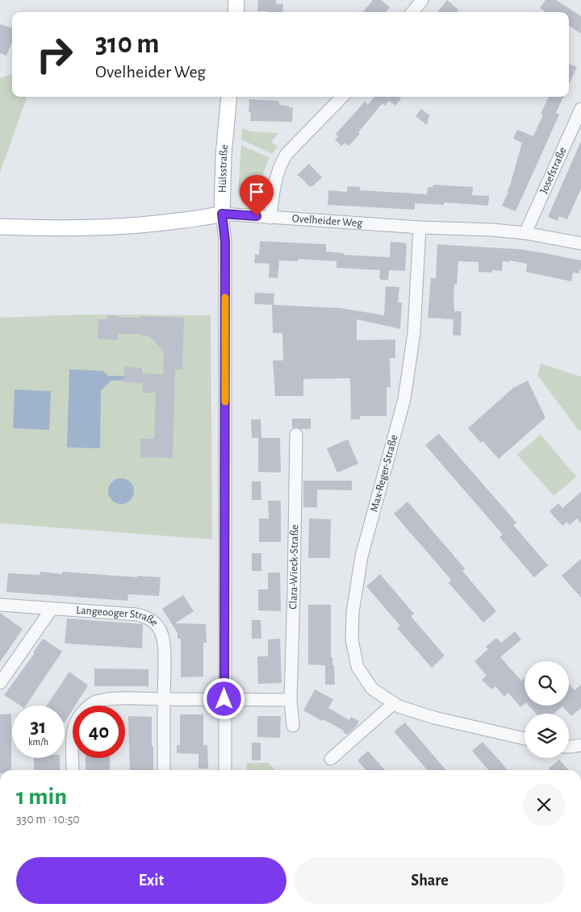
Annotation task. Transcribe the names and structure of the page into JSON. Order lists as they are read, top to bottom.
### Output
{
  "streets": {
    "main road": ["Hülsstraße", "Ovelheider Weg"],
    "street": [
      "Josefstraße",
      "Max-Reger-Straße",
      "Clara-Wieck-Straße",
      "Langeooger Straße"
    ]
  },
  "crossings": [
    ["Hülsstraße", "Ovelheider Weg"],
    ["Josefstraße", "Ovelheider Weg"],
    ["Ovelheider Weg", "Max-Reger-Straße"]
  ],
  "page": {
    "turn": ["310 m", "Ovelheider Weg"],
    "speed": "31 km/h",
    "limit": "40",
    "heading": ["1 min", "330 m · 10:50"],
    "buttons": ["Exit", "Share"]
  }
}
